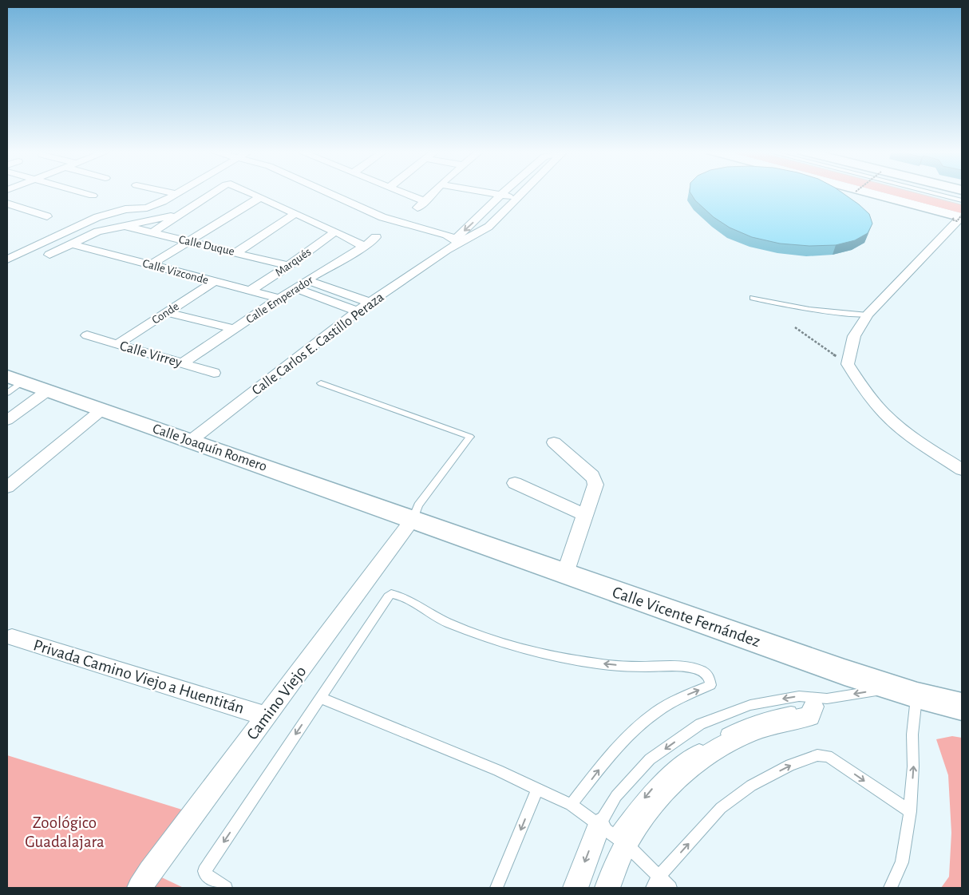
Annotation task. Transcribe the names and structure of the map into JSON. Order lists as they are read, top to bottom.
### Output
{
  "streets": {
    "street": [
      "Calle Duque",
      "Marqués",
      "Calle Vizconde",
      "Calle Emperador",
      "Conde",
      "Calle Carlos E. Castillo Peraza",
      "Calle Virrey",
      "Calle Joaquín Romero",
      "Calle Vicente Fernández",
      "Privada Camino Viejo a Huentitán",
      "Camino Viejo"
    ]
  },
  "crossings": [
    ["Calle Duque", "Marqués"],
    ["Marqués", "Calle Vizconde"],
    ["Calle Vizconde", "Calle Emperador"],
    ["Calle Vizconde", "Conde"],
    ["Calle Emperador", "Calle Virrey"],
    ["Conde", "Calle Virrey"],
    ["Calle Carlos E. Castillo Peraza", "Calle Joaquín Romero"],
    ["Calle Joaquín Romero", "Calle Vicente Fernández"],
    ["Calle Joaquín Romero", "Camino Viejo"],
    ["Calle Vicente Fernández", "Camino Viejo"],
    ["Privada Camino Viejo a Huentitán", "Camino Viejo"]
  ],
  "parks": ["Zoológico Guadalajara"]
}
